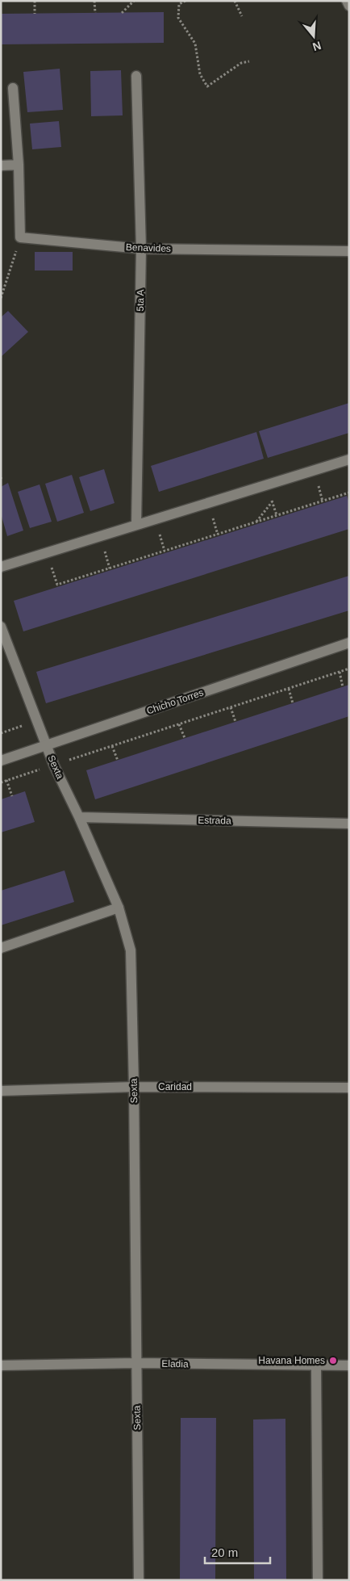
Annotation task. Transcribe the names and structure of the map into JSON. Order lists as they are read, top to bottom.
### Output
{
  "streets": {
    "street": [
      "Benavides",
      "5ta A",
      "Chicho Torres",
      "Sexta",
      "Estrada",
      "Caridad",
      "Eladia"
    ]
  },
  "crossings": [
    ["Benavides", "5ta A"],
    ["Chicho Torres", "Sexta"],
    ["Sexta", "Estrada"],
    ["Sexta", "Caridad"],
    ["Sexta", "Eladia"]
  ],
  "places": ["Havana Homes"],
  "scale_bar": "20 m",
  "north": "bottom"
}
